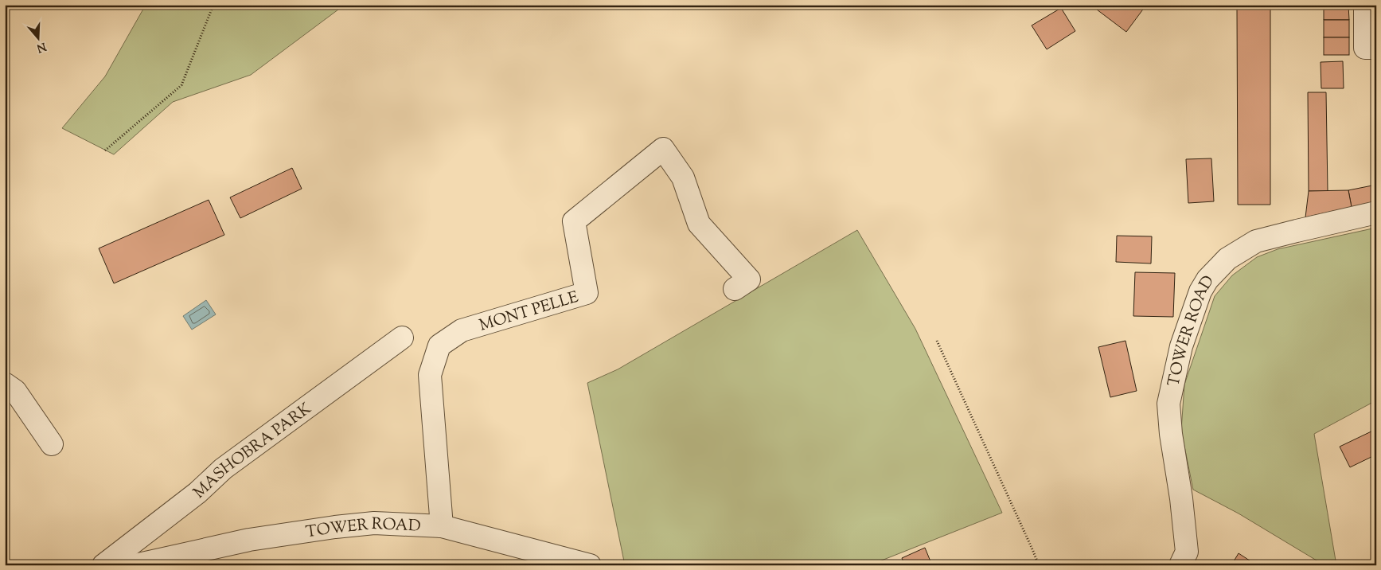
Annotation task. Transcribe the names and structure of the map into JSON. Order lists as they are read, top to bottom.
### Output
{
  "streets": {
    "street": ["MONT PELLE", "TOWER ROAD", "MASHOBRA PARK"]
  },
  "crossings": [
    ["MONT PELLE", "TOWER ROAD"]
  ],
  "north": "bottom"
}
